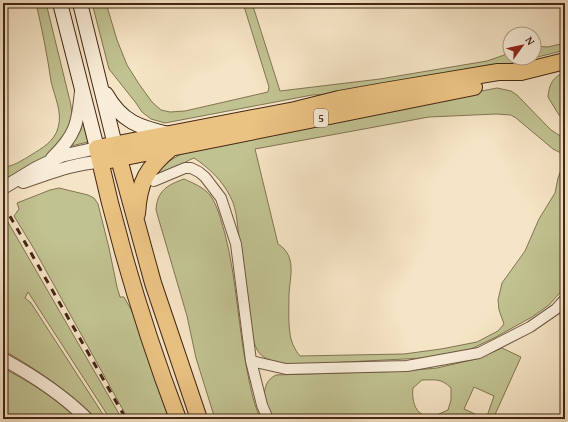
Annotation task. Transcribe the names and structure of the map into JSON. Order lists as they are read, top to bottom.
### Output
{
  "streets": {
    "main road": ["5"]
  },
  "north": "top right"
}
